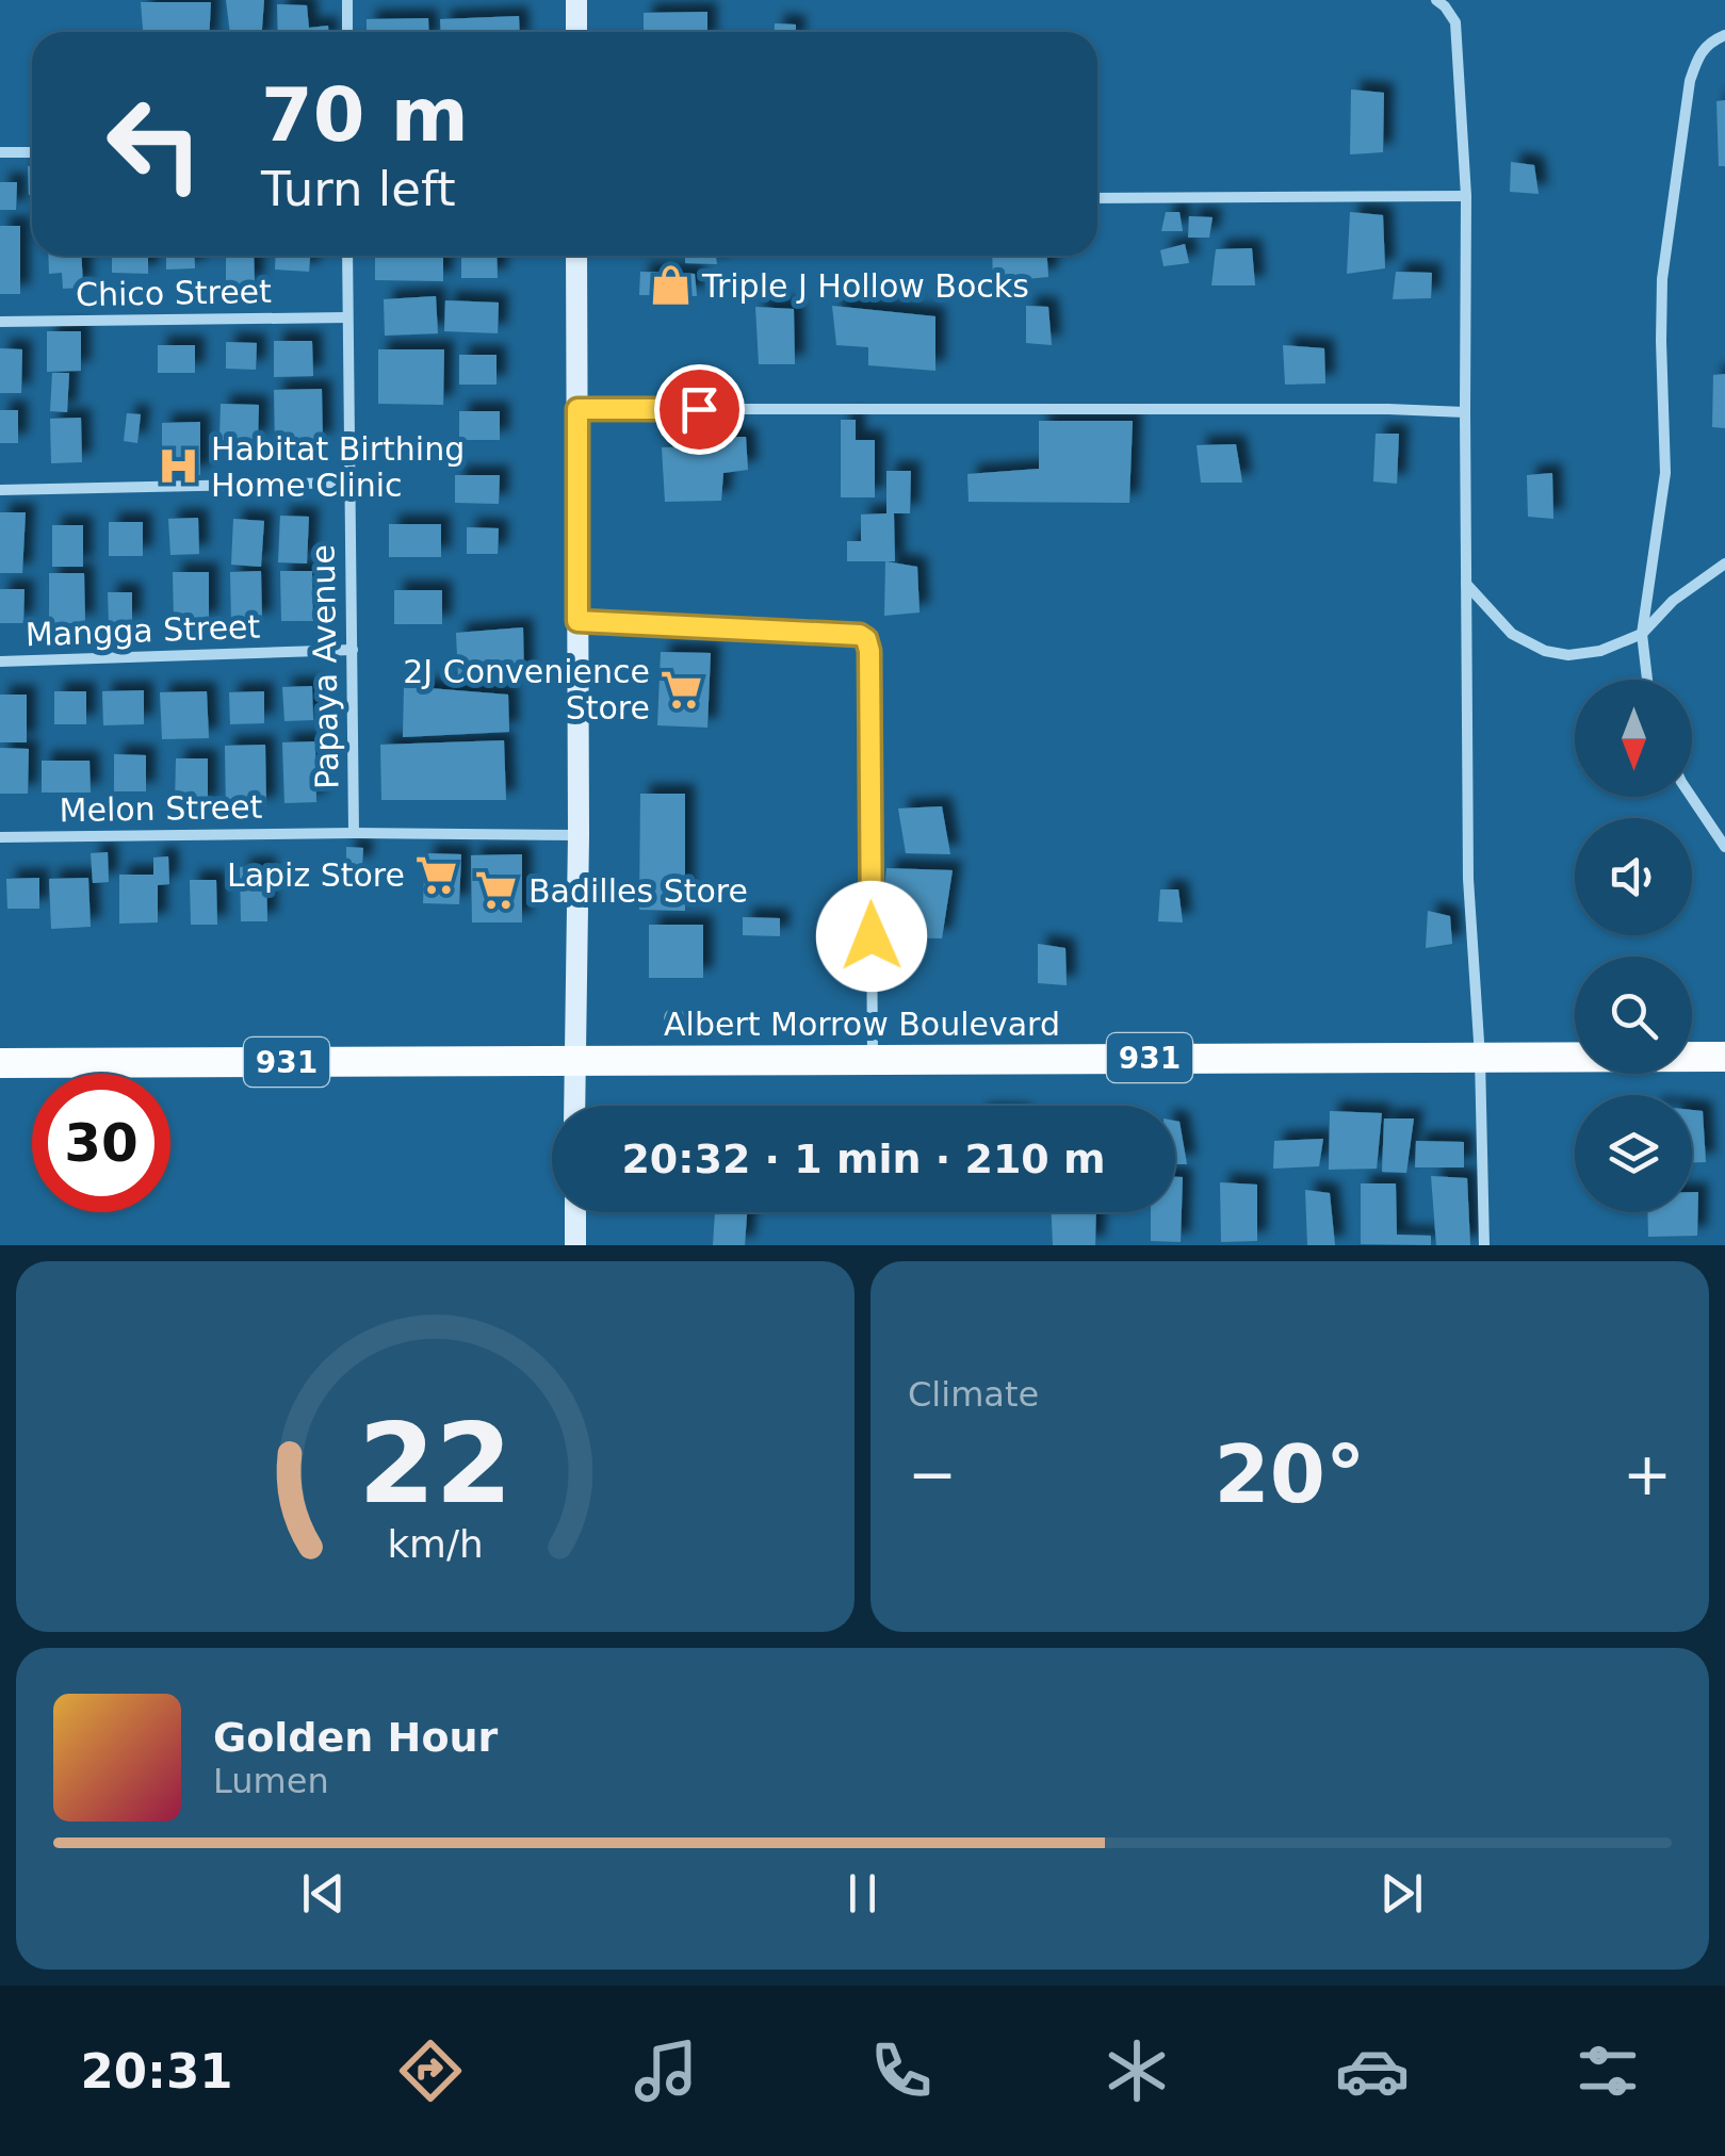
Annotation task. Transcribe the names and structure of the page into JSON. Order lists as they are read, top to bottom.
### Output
{
  "streets": {
    "highway": ["Albert Morrow Boulevard", "931"],
    "street": [
      "Chico Street",
      "Mangga Street",
      "Papaya Avenue",
      "Melon Street"
    ]
  },
  "crossings": [
    ["Chico Street", "Papaya Avenue"],
    ["Mangga Street", "Papaya Avenue"],
    ["Papaya Avenue", "Melon Street"]
  ],
  "places": {
    "shop": ["Triple J Hollow Bocks"],
    "hospital": ["Habitat Birthing Home Clinic"],
    "supermarket": ["2J Convenience Store", "Lapiz Store", "Badilles Store"]
  },
  "north": "bottom",
  "page": {
    "turn": ["70 m", "Turn left"],
    "limit": "30",
    "trip": "20:32 · 1 min · 210 m",
    "tile": "Climate",
    "heat": ["−", "20°", "+"],
    "song": ["Golden Hour", "Lumen"],
    "tabs": "20:31",
    "gauge": ["22", "km/h"]
  }
}
